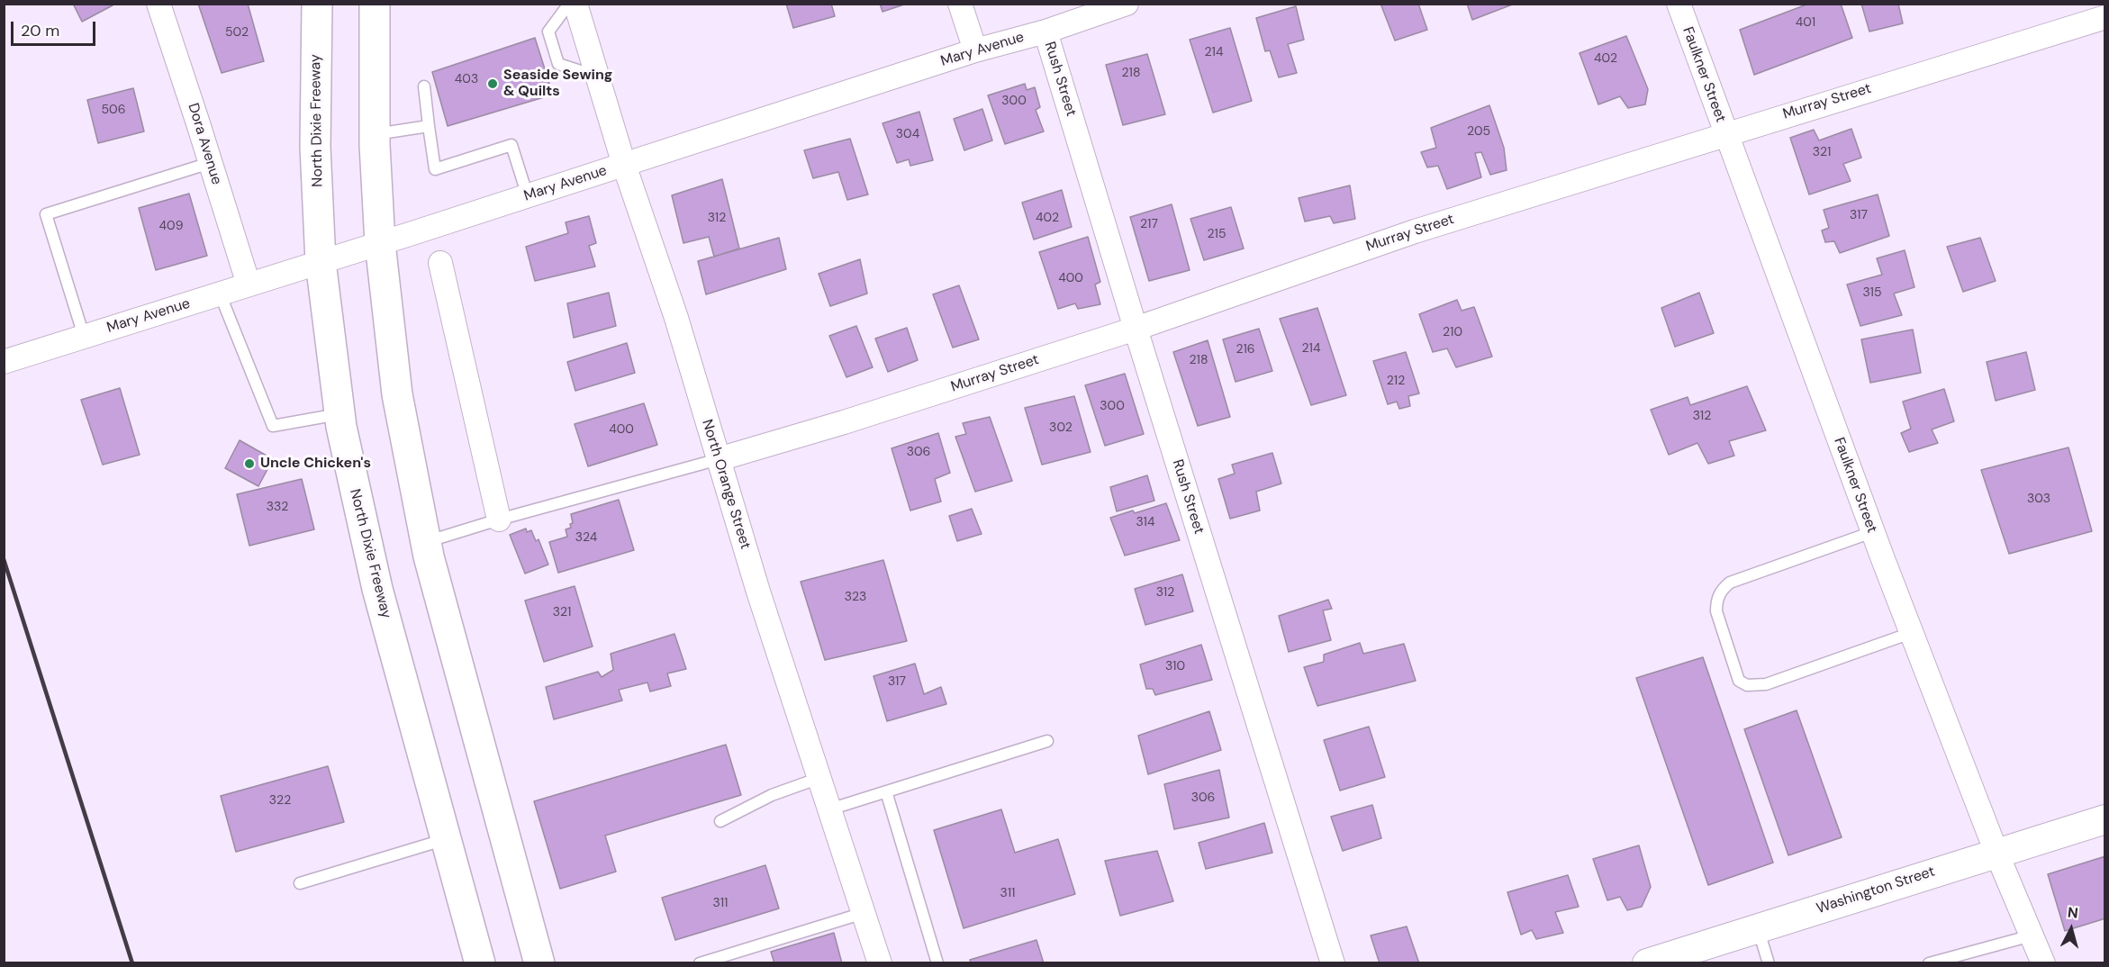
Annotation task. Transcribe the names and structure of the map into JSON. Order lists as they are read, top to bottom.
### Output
{
  "streets": {
    "main road": ["North Dixie Freeway"],
    "street": [
      "Mary Avenue",
      "Faulkner Street",
      "Rush Street",
      "Murray Street",
      "Dora Avenue",
      "North Orange Street",
      "Washington Street"
    ]
  },
  "crossings": [
    ["Mary Avenue", "Rush Street"],
    ["Mary Avenue", "North Dixie Freeway"],
    ["Mary Avenue", "Dora Avenue"],
    ["Mary Avenue", "North Orange Street"],
    ["Faulkner Street", "Murray Street"],
    ["Faulkner Street", "Washington Street"],
    ["Rush Street", "Murray Street"],
    ["Murray Street", "North Orange Street"]
  ],
  "places": ["Seaside Sewing & Quilts", "Uncle Chicken's"],
  "house_numbers": [
    "401",
    "502",
    "214",
    "402",
    "218",
    "403",
    "300",
    "506",
    "205",
    "304",
    "321",
    "317",
    "312",
    "402",
    "217",
    "409",
    "215",
    "400",
    "315",
    "210",
    "214",
    "216",
    "218",
    "212",
    "300",
    "312",
    "302",
    "400",
    "306",
    "303",
    "332",
    "314",
    "324",
    "312",
    "323",
    "321",
    "310",
    "317",
    "306",
    "322",
    "311",
    "311"
  ],
  "scale_bar": "20 m",
  "north": "top"
}
